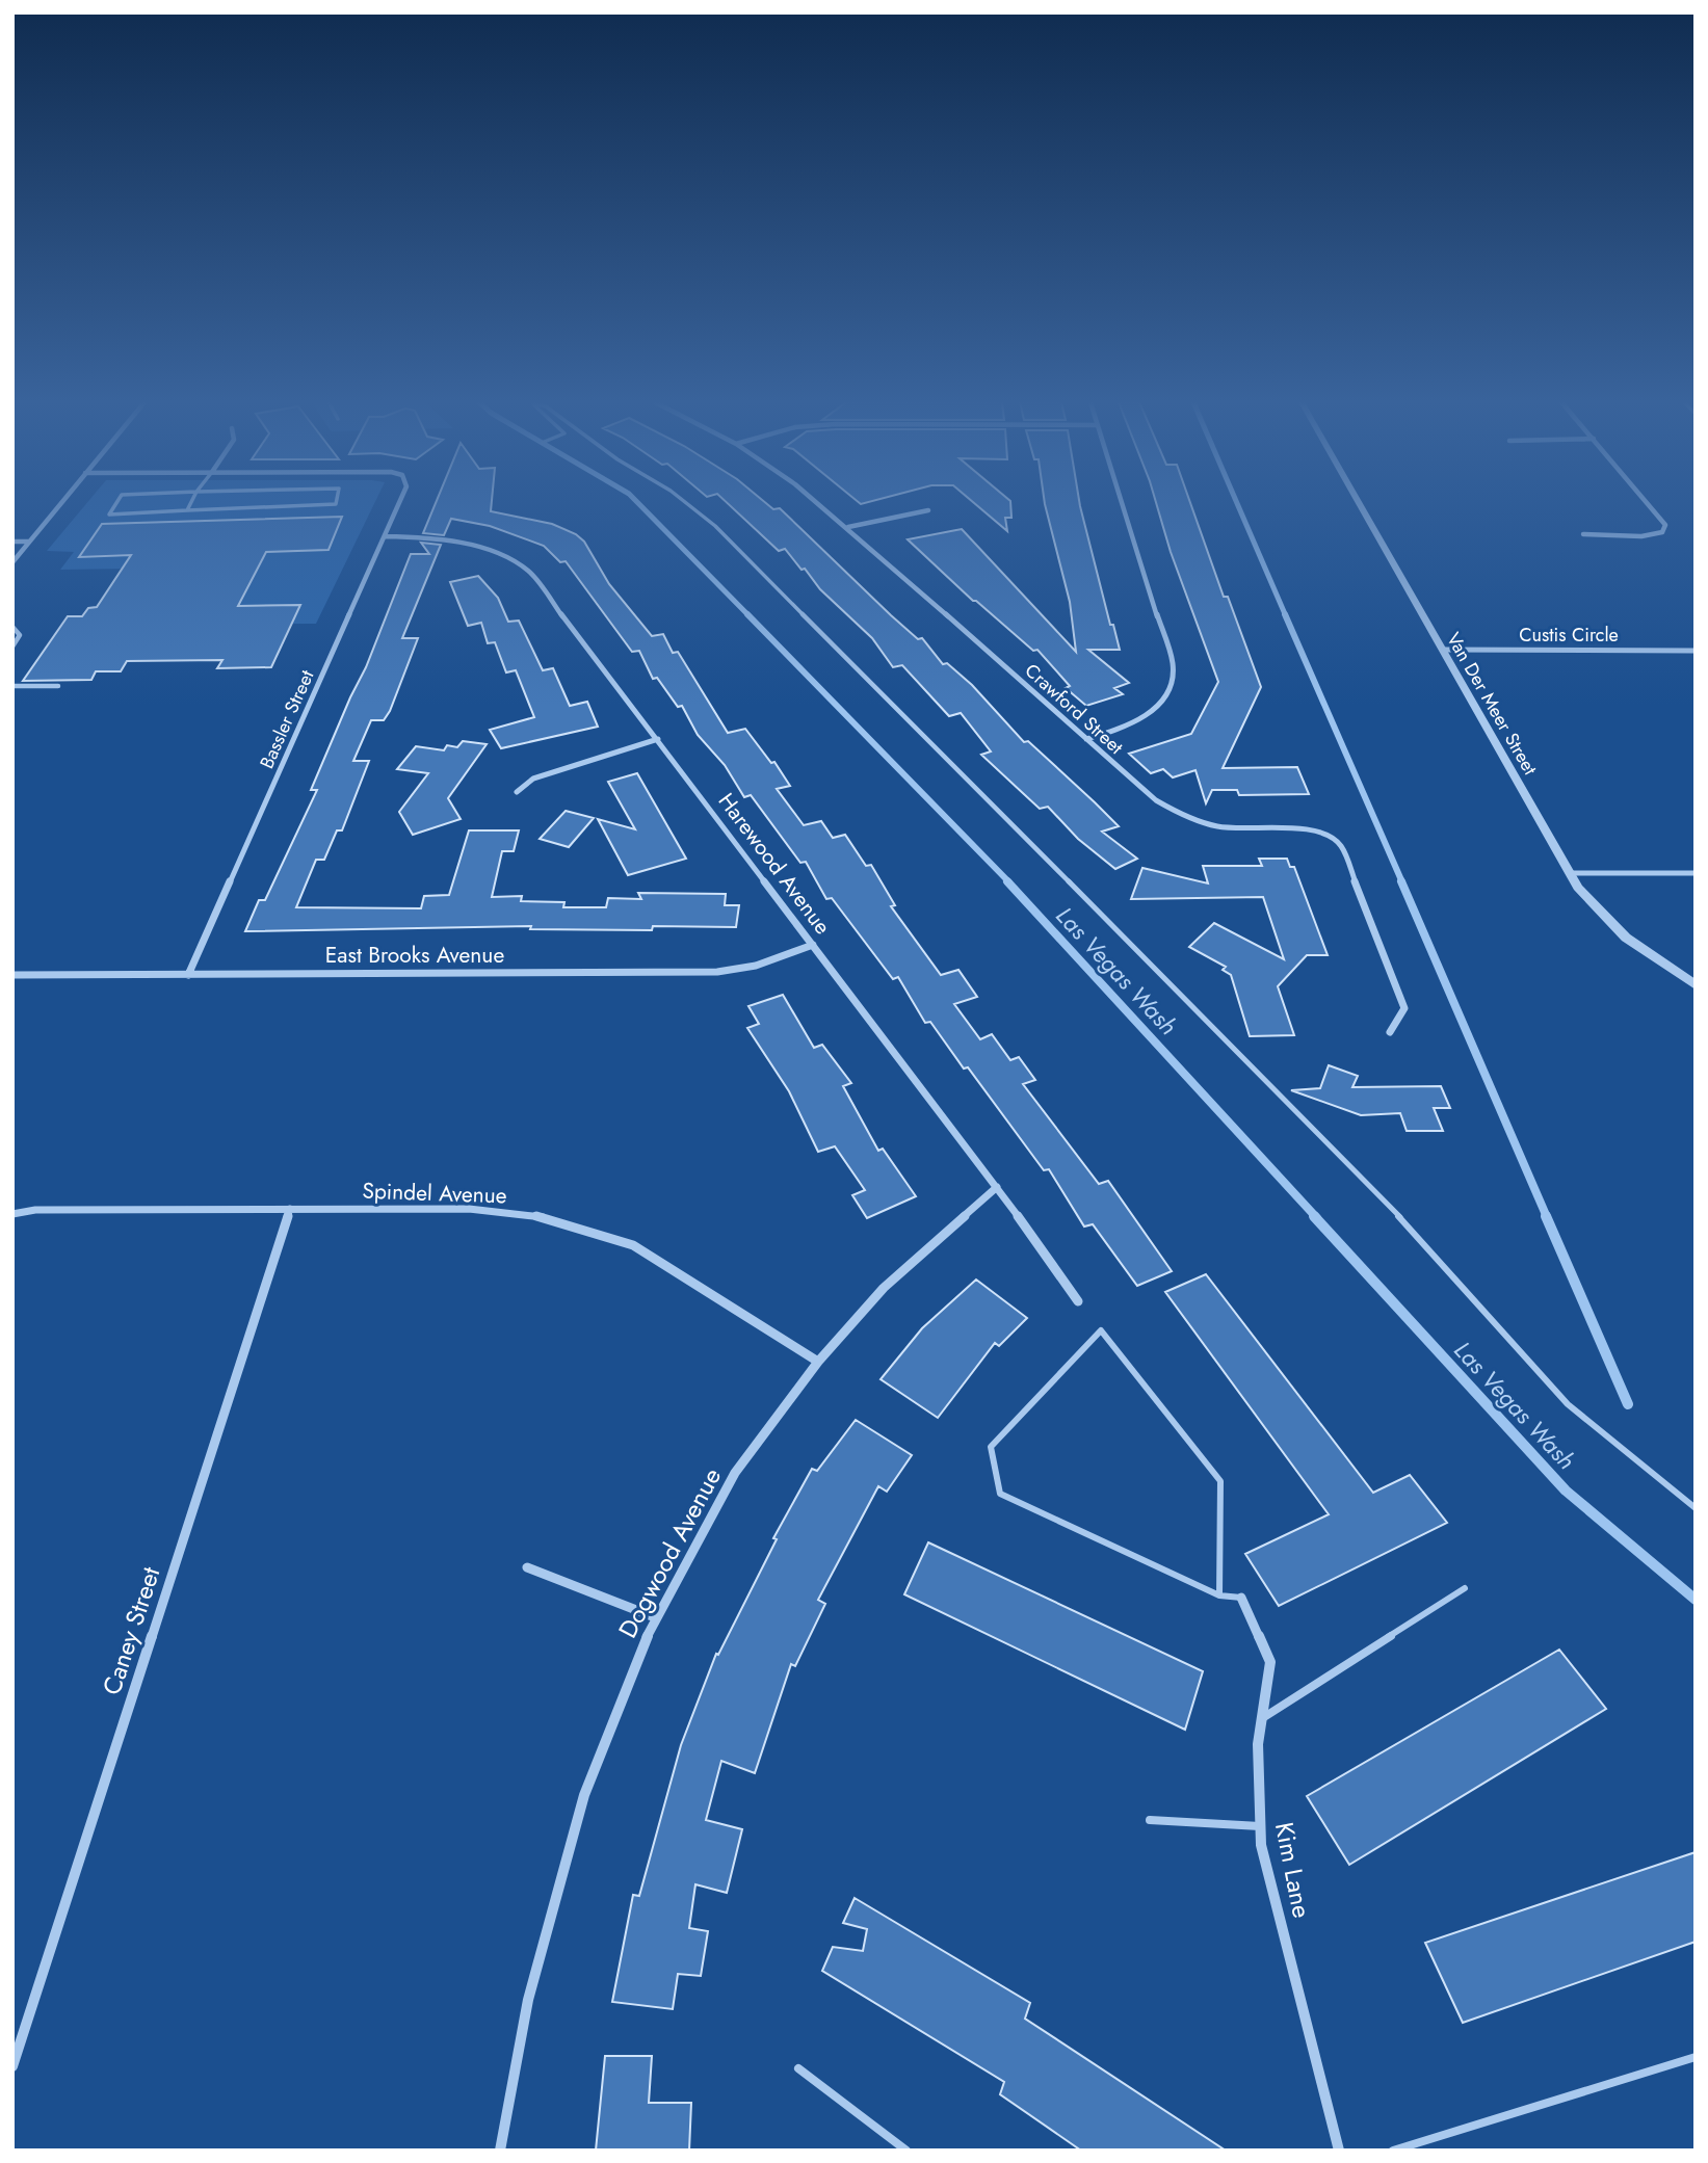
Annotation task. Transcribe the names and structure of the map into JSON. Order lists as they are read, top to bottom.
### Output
{
  "streets": {
    "street": [
      "Custis Circle",
      "Van Der Meer Street",
      "Crawford Street",
      "Bassler Street",
      "Harewood Avenue",
      "East Brooks Avenue",
      "Spindel Avenue",
      "Dogwood Avenue",
      "Caney Street",
      "Kim Lane"
    ]
  },
  "crossings": [
    ["Custis Circle", "Van Der Meer Street"],
    ["Bassler Street", "Harewood Avenue"],
    ["Bassler Street", "East Brooks Avenue"],
    ["Harewood Avenue", "East Brooks Avenue"],
    ["Harewood Avenue", "Dogwood Avenue"],
    ["Spindel Avenue", "Dogwood Avenue"],
    ["Spindel Avenue", "Caney Street"]
  ],
  "water": ["Las Vegas Wash"]
}
